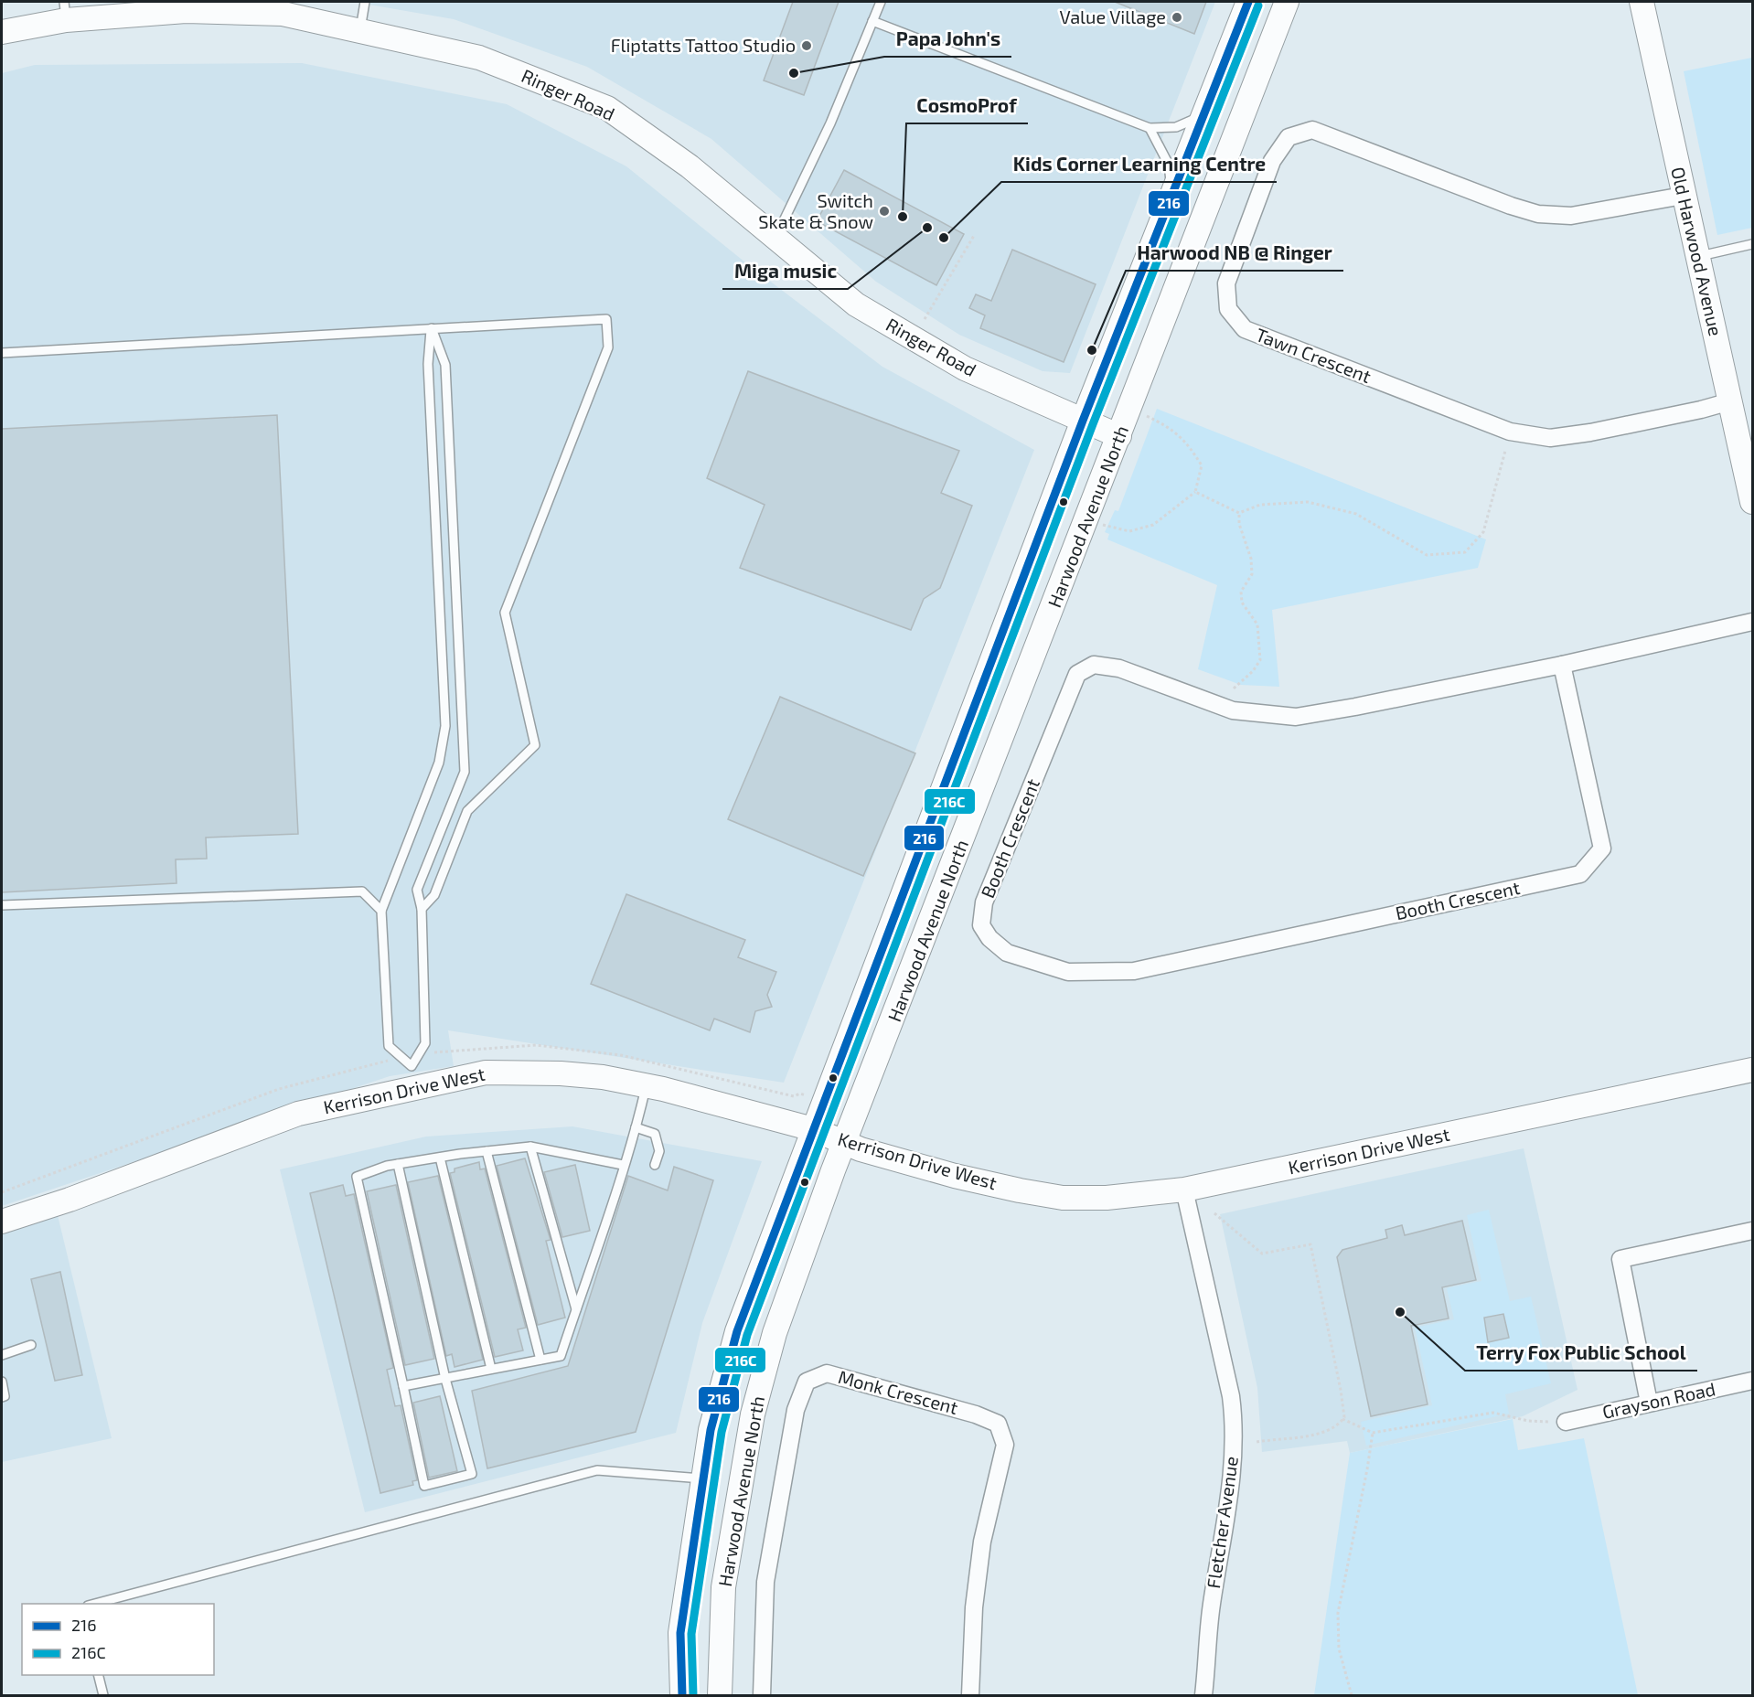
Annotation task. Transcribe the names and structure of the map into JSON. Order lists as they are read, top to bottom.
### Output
{
  "streets": {
    "main road": [
      "Ringer Road",
      "Old Harwood Avenue",
      "Harwood Avenue North",
      "Kerrison Drive West"
    ],
    "street": [
      "Tawn Crescent",
      "Booth Crescent",
      "Monk Crescent",
      "Grayson Road",
      "Fletcher Avenue"
    ]
  },
  "crossings": [
    ["Ringer Road", "Harwood Avenue North"],
    ["Old Harwood Avenue", "Tawn Crescent"],
    ["Harwood Avenue North", "Kerrison Drive West"],
    ["Kerrison Drive West", "Fletcher Avenue"]
  ],
  "places": [
    "Value Village",
    "Fliptatts Tattoo Studio",
    "Papa John's",
    "Switch Skate & Snow",
    "CosmoProf",
    "Miga music",
    "Kids Corner Learning Centre",
    "Harwood NB @ Ringer",
    "Terry Fox Public School"
  ],
  "lines": ["transit line 216", "transit line 216C"],
  "legend": ["216", "216C"]
}
